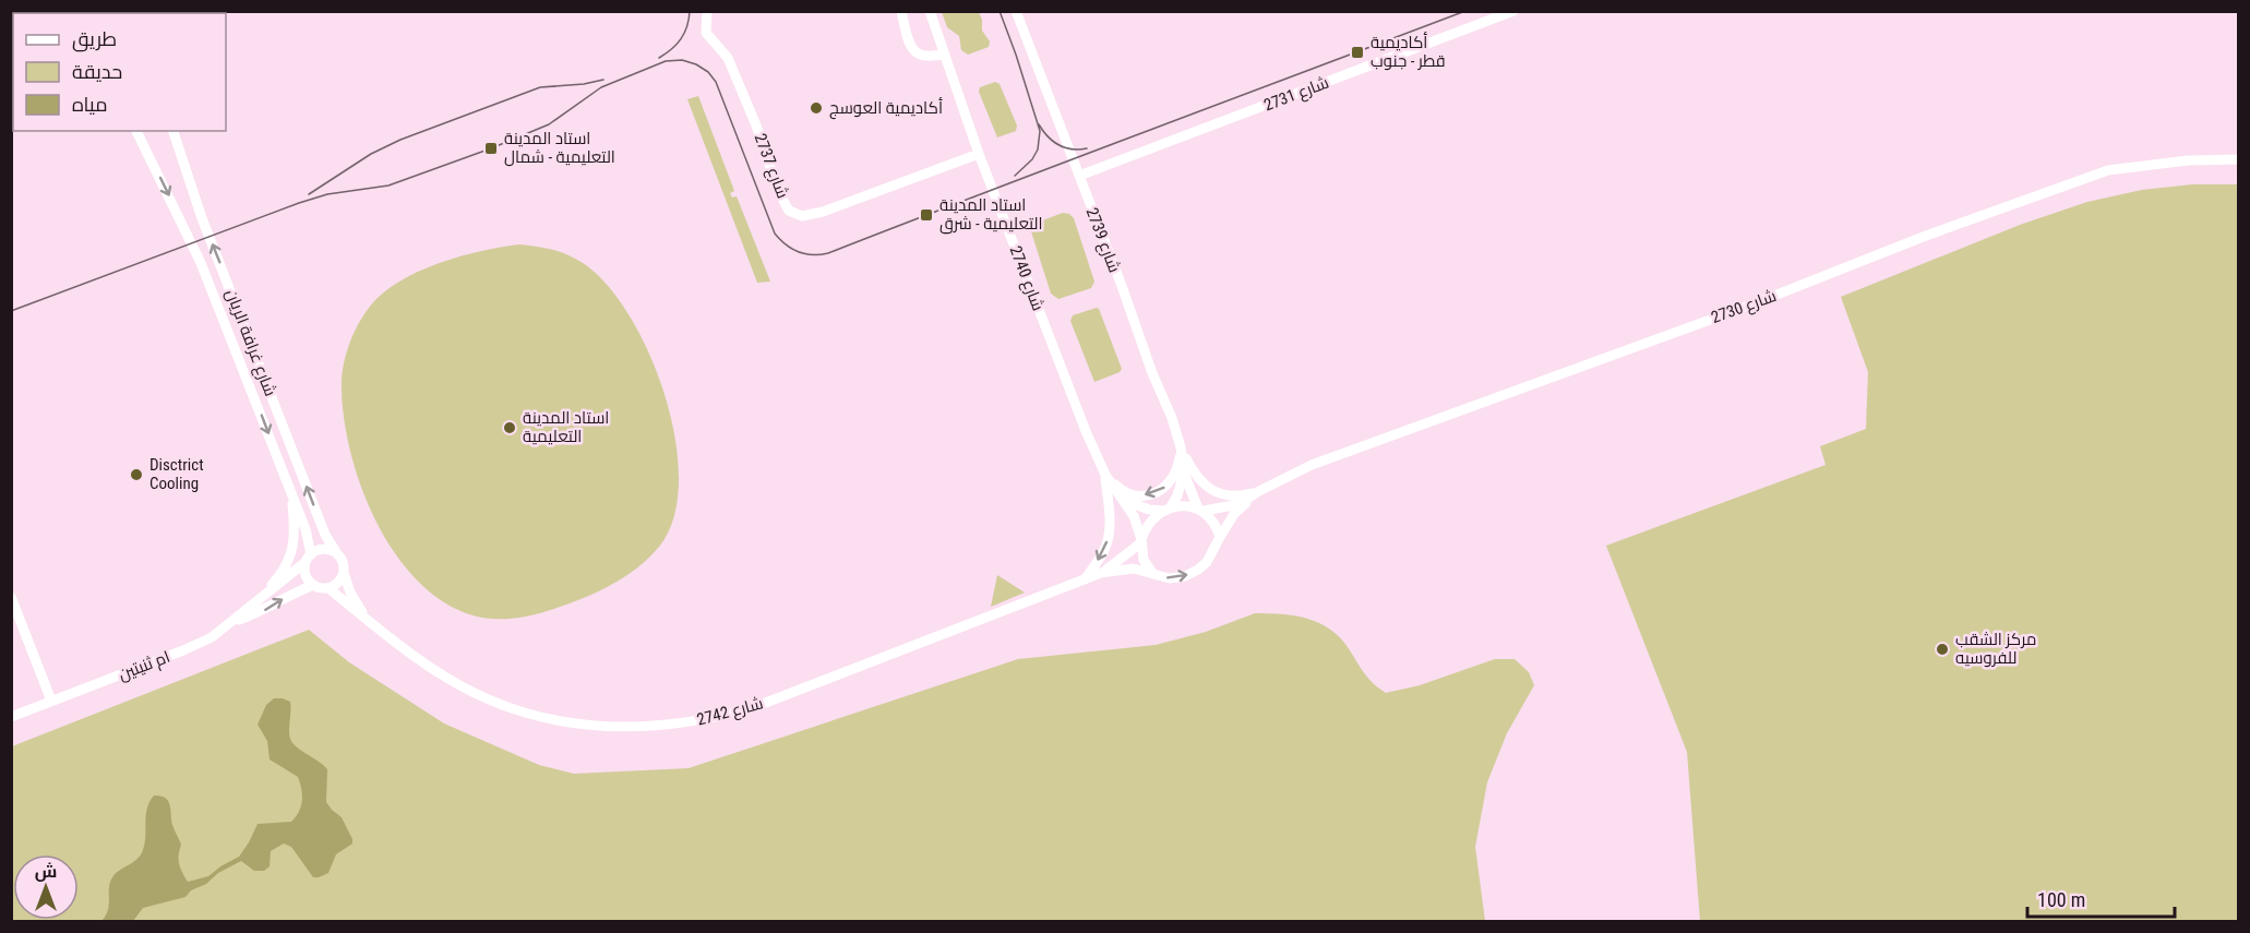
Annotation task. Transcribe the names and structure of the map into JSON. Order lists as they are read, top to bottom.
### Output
{
  "streets": {
    "street": [
      "شارع 2731",
      "شارع 2737",
      "شارع 2739",
      "شارع 2740",
      "شارع 2730",
      "شارع غرافة الريان",
      "ام ثنيتين",
      "شارع 2742"
    ]
  },
  "crossings": [
    ["شارع 2731", "شارع 2739"],
    ["شارع 2737", "شارع 2740"],
    ["شارع 2739", "شارع 2740"],
    ["شارع 2739", "شارع 2730"],
    ["شارع 2739", "شارع 2742"],
    ["شارع 2740", "شارع 2730"],
    ["شارع 2740", "شارع 2742"],
    ["شارع 2730", "شارع 2742"],
    ["شارع غرافة الريان", "ام ثنيتين"],
    ["شارع غرافة الريان", "شارع 2742"],
    ["ام ثنيتين", "شارع 2742"]
  ],
  "places": {
    "transit": ["أكاديمية قطر - جنوب", "استاد المدينة التعليمية - شمال", "استاد المدينة التعليمية - شرق"],
    "other": [
      "أكاديمية العوسج",
      "استاد المدينة التعليمية",
      "Disctrict Cooling",
      "مركز الشقب للفروسيه"
    ]
  },
  "legend": ["طريق", "حديقة", "مياه"],
  "scale_bar": "100 m",
  "north": "top"
}
